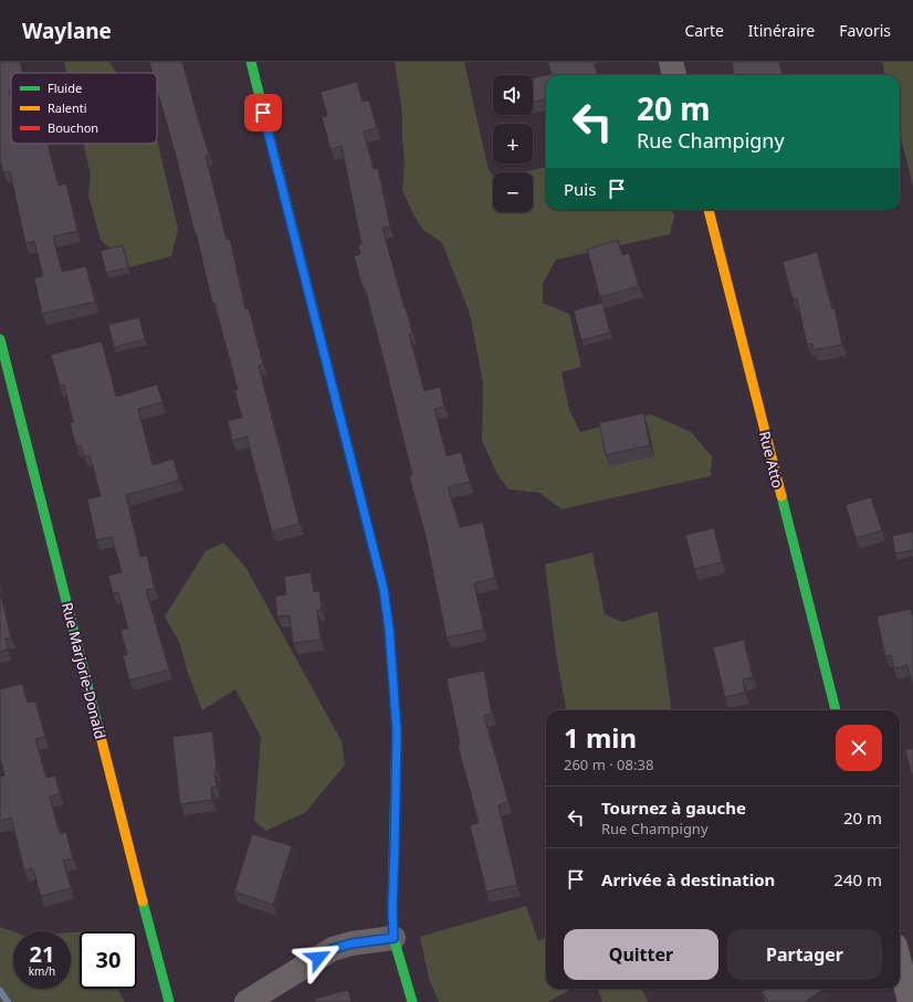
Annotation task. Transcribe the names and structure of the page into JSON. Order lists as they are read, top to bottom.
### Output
{
  "streets": {
    "street": ["Rue Atto", "Rue Marjorie-Donald"]
  },
  "legend": ["Fluide", "Ralenti", "Bouchon"],
  "page": {
    "header": "Waylane",
    "nav": ["Carte", "Itinéraire", "Favoris"],
    "map_buttons": ["+", "−"],
    "turn": ["20 m", "Rue Champigny"],
    "then": "Puis",
    "heading": ["1 min", "260 m · 08:38"],
    "list": [
      {
        "name": "Tournez à gauche",
        "note": "Rue Champigny",
        "value": "20 m"
      },
      {
        "name": "Arrivée à destination",
        "value": "240 m"
      }
    ],
    "buttons": ["Quitter", "Partager"],
    "speed": "21 km/h",
    "limit": "30"
  }
}
